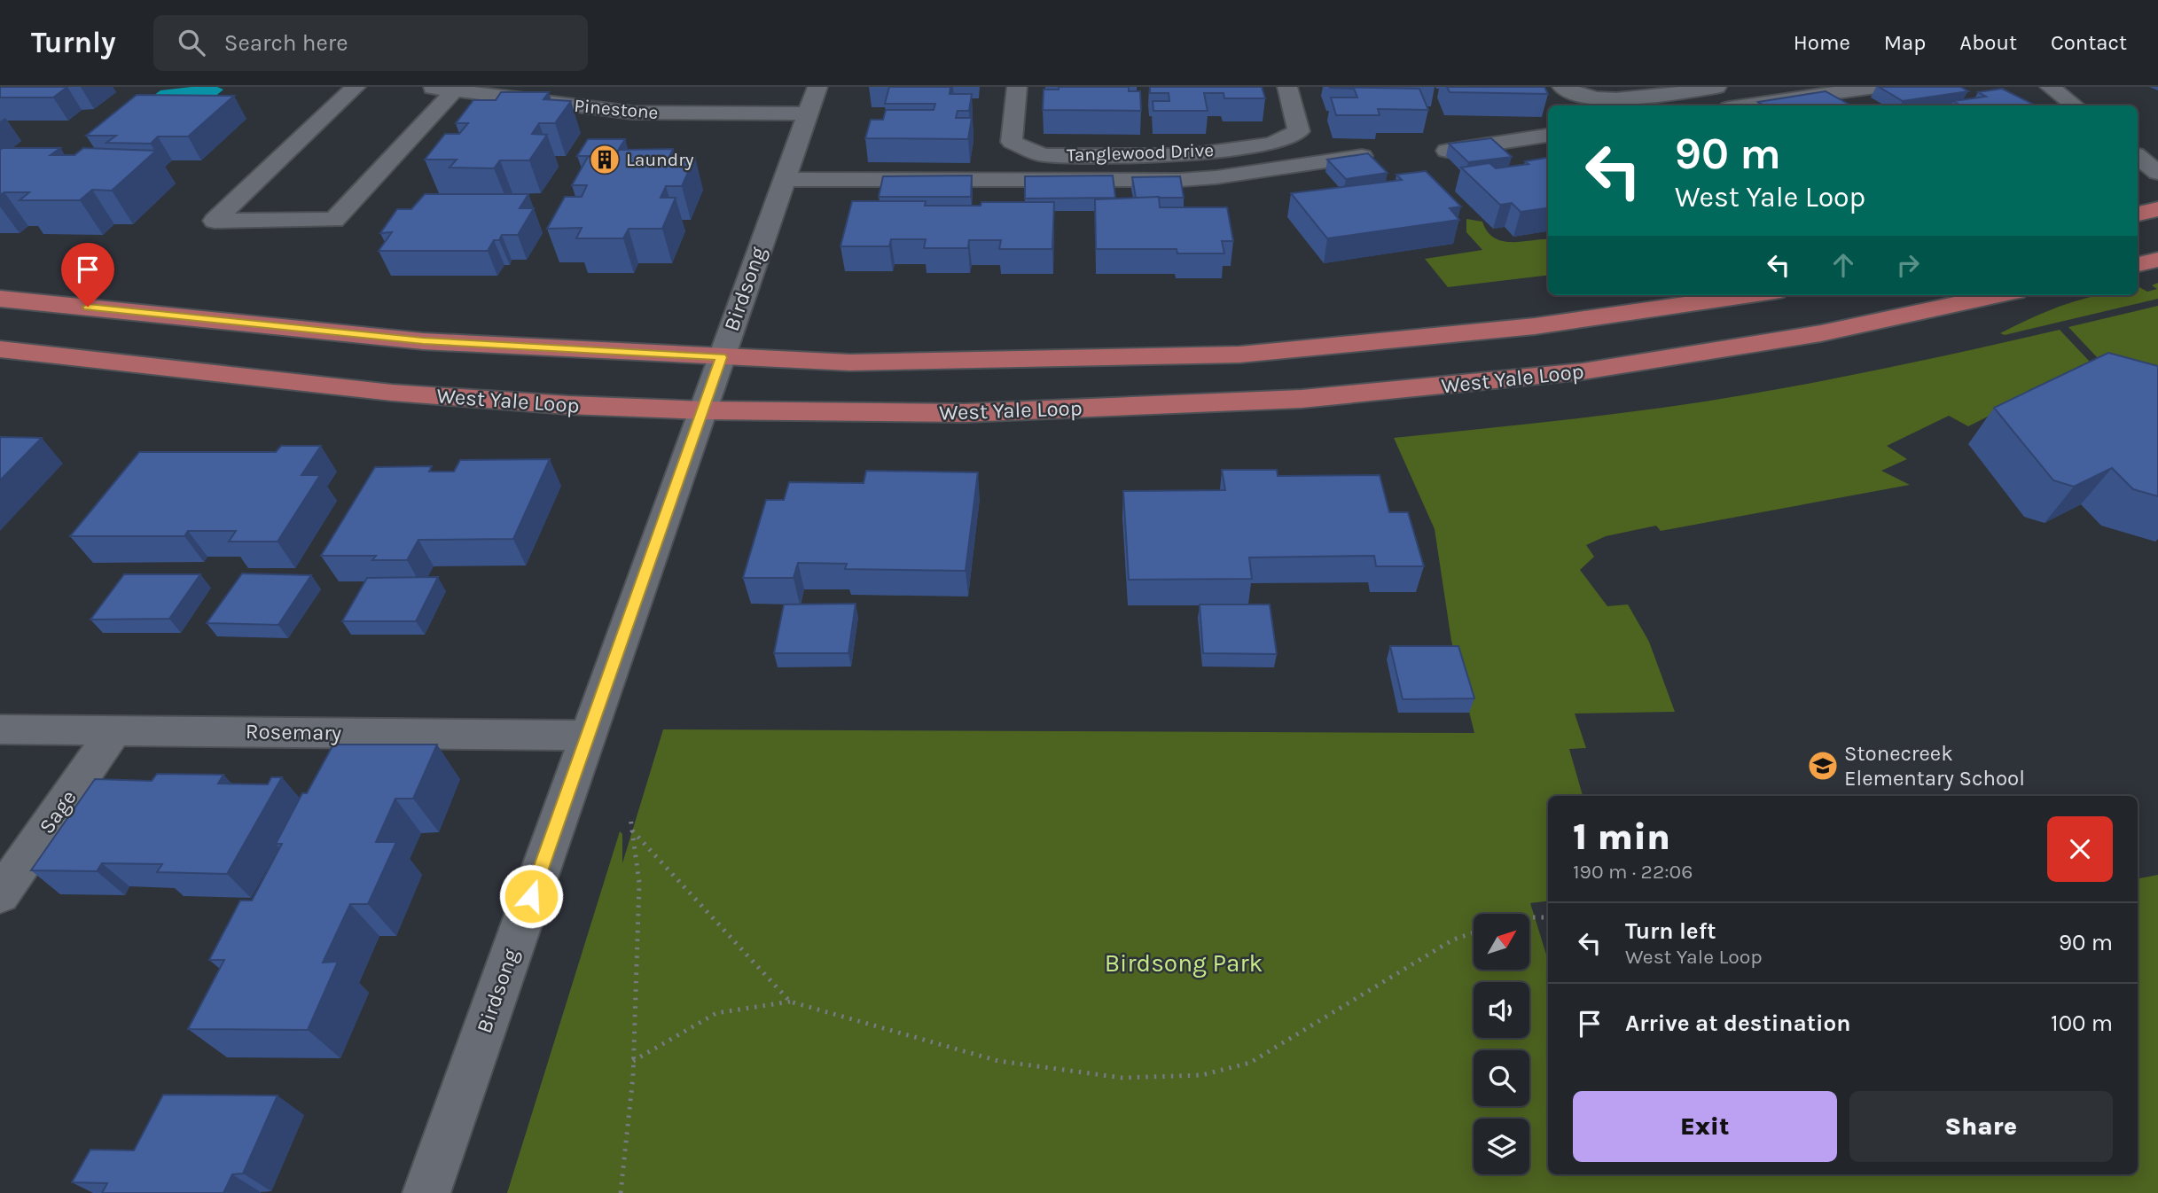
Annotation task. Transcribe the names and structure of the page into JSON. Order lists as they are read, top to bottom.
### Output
{
  "streets": {
    "main road": ["West Yale Loop"],
    "street": [
      "Pinestone",
      "Tanglewood Drive",
      "Birdsong",
      "Rosemary",
      "Sage"
    ]
  },
  "crossings": [
    ["Pinestone", "Birdsong"],
    ["Birdsong", "West Yale Loop"],
    ["Birdsong", "Rosemary"],
    ["Rosemary", "Sage"]
  ],
  "parks": ["Birdsong Park"],
  "places": {
    "building": ["Laundry"],
    "school or university": ["Stonecreek Elementary School"]
  },
  "north": "top right",
  "page": {
    "header": "Turnly",
    "search": "Search here",
    "nav": [
      "Home",
      "Map",
      "About",
      "Contact"
    ],
    "turn": ["90 m", "West Yale Loop"],
    "heading": ["1 min", "190 m · 22:06"],
    "list": [
      {
        "name": "Turn left",
        "note": "West Yale Loop",
        "value": "90 m"
      },
      {
        "name": "Arrive at destination",
        "value": "100 m"
      }
    ],
    "buttons": ["Exit", "Share"]
  }
}
